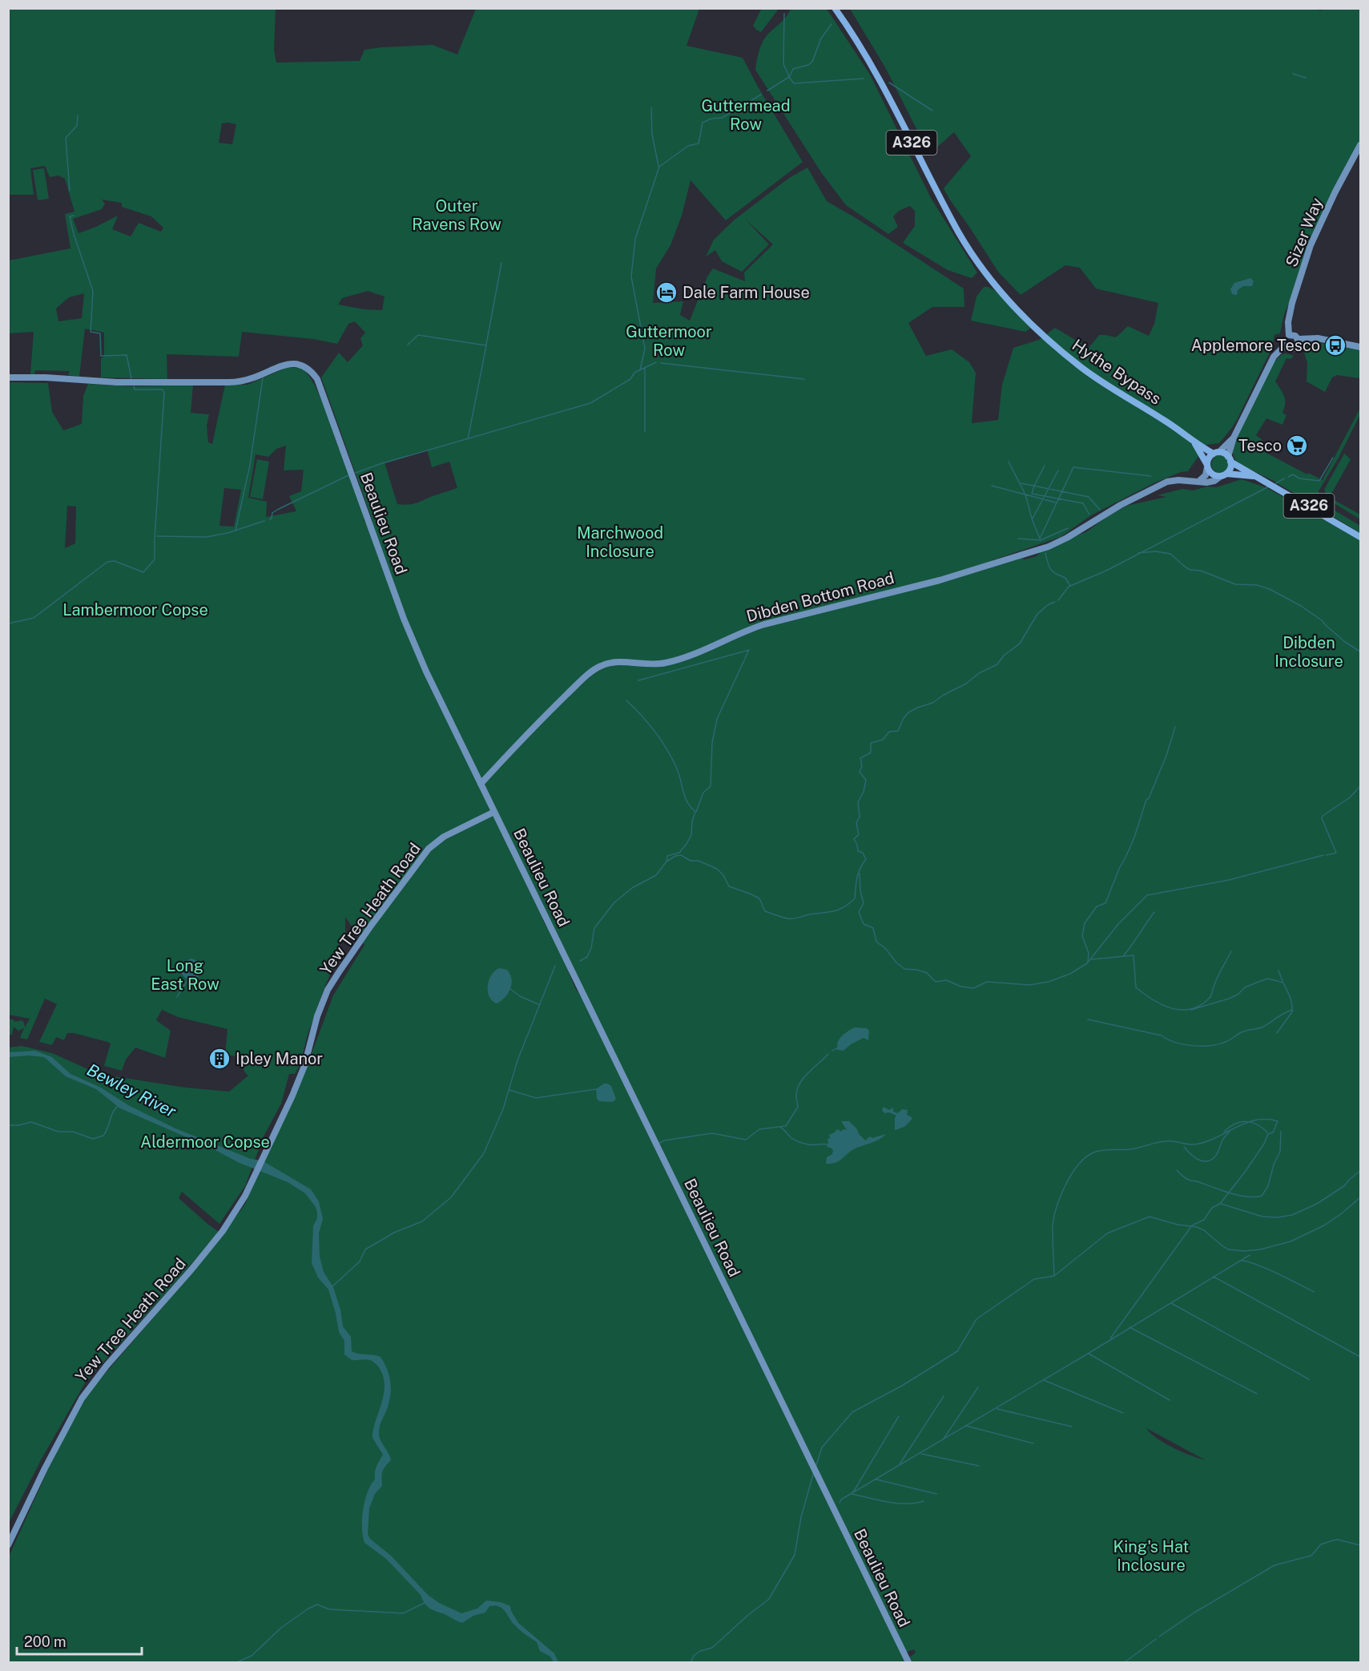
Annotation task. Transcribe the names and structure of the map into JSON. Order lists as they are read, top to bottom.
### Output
{
  "streets": {
    "main road": ["A326", "Hythe Bypass"],
    "street": [
      "Sizer Way",
      "Beaulieu Road",
      "Dibden Bottom Road",
      "Yew Tree Heath Road"
    ]
  },
  "crossings": [
    ["A326", "Hythe Bypass"],
    ["A326", "Dibden Bottom Road"],
    ["Hythe Bypass", "Dibden Bottom Road"],
    ["Beaulieu Road", "Dibden Bottom Road"],
    ["Beaulieu Road", "Yew Tree Heath Road"]
  ],
  "water": ["Bewley River"],
  "parks": [
    "Guttermead Row",
    "Outer Ravens Row",
    "Guttermoor Row",
    "Marchwood Inclosure",
    "Lambermoor Copse",
    "Dibden Inclosure",
    "Long East Row",
    "Aldermoor Copse",
    "King's Hat Inclosure"
  ],
  "places": {
    "hotel": ["Dale Farm House"],
    "bus stop": ["Applemore Tesco"],
    "supermarket": ["Tesco"],
    "building": ["Ipley Manor"]
  },
  "scale_bar": "200 m"
}
